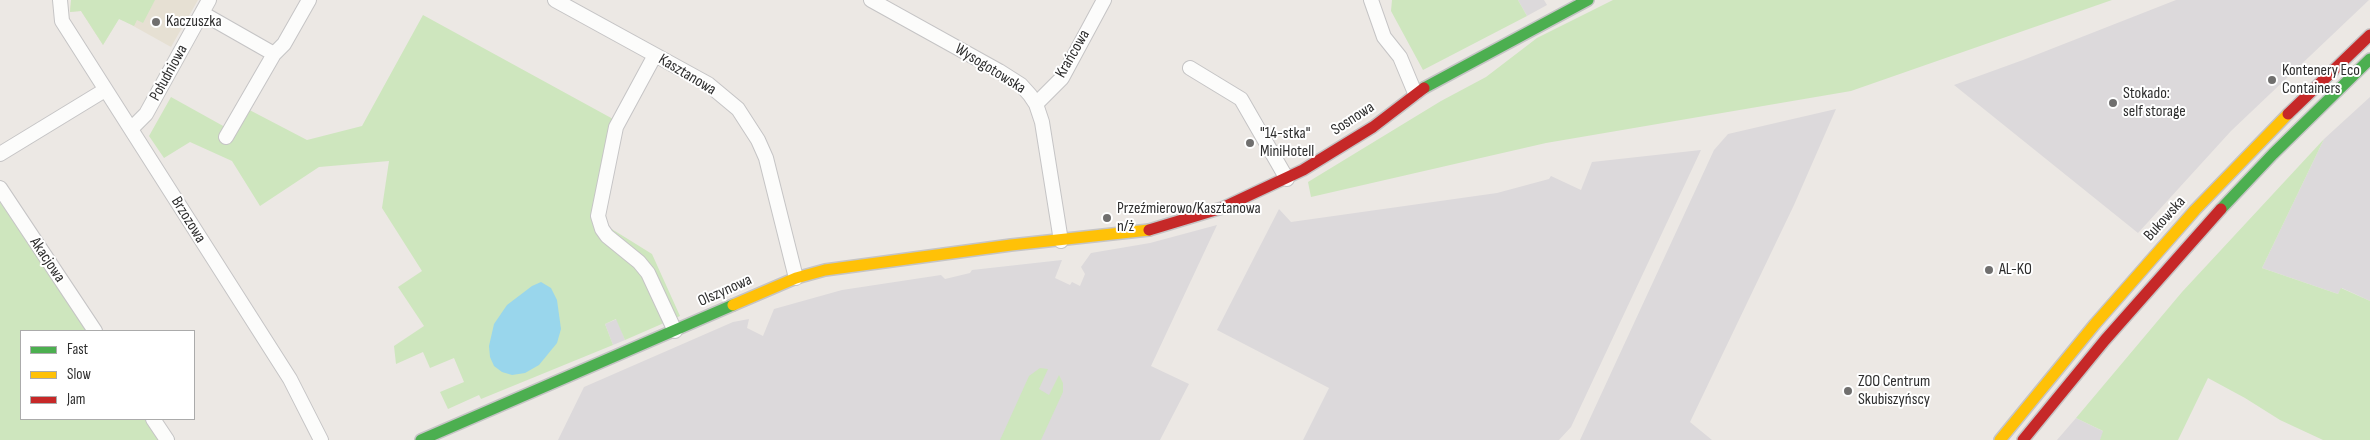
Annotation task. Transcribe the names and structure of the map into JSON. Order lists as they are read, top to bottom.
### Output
{
  "streets": {
    "street": [
      "Krańcowa",
      "Wysogotowska",
      "Południowa",
      "Kasztanowa",
      "Sosnowa",
      "Bukowska",
      "Brzozowa",
      "Akacjowa",
      "Olszynowa"
    ]
  },
  "crossings": [
    ["Krańcowa", "Wysogotowska"],
    ["Wysogotowska", "Sosnowa"],
    ["Wysogotowska", "Olszynowa"],
    ["Południowa", "Brzozowa"],
    ["Kasztanowa", "Olszynowa"],
    ["Sosnowa", "Olszynowa"]
  ],
  "places": [
    "Kaczuszka",
    "Kontenery Eco Containers",
    "Stokado: self storage",
    "\"14-stka\" MiniHotell",
    "Przeźmierowo/Kasztanowa n/ż",
    "AL-KO",
    "ZOO Centrum Skubiszyńscy"
  ],
  "legend": ["Fast", "Slow", "Jam"]
}
